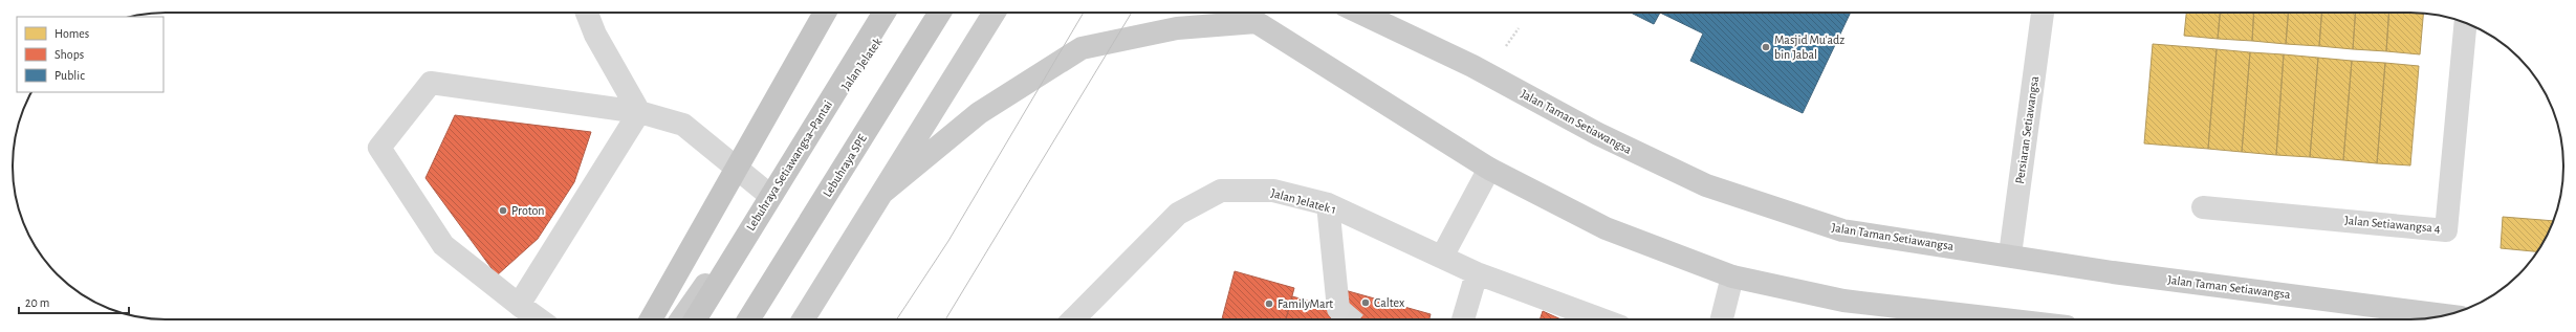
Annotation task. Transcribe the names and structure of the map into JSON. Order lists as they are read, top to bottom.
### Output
{
  "streets": {
    "highway": ["Lebuhraya Setiawangsa–Pantai", "Lebuhraya SPE"],
    "main road": ["Jalan Jelatek", "Jalan Taman Setiawangsa"],
    "street": ["Persiaran Setiawangsa", "Jalan Jelatek 1", "Jalan Setiawangsa 4"]
  },
  "crossings": [
    ["Jalan Taman Setiawangsa", "Persiaran Setiawangsa"]
  ],
  "places": [
    "Masjid Mu'adz bin Jabal",
    "Proton",
    "Caltex",
    "FamilyMart"
  ],
  "legend": ["Homes", "Shops", "Public"],
  "scale_bar": "20 m"
}
